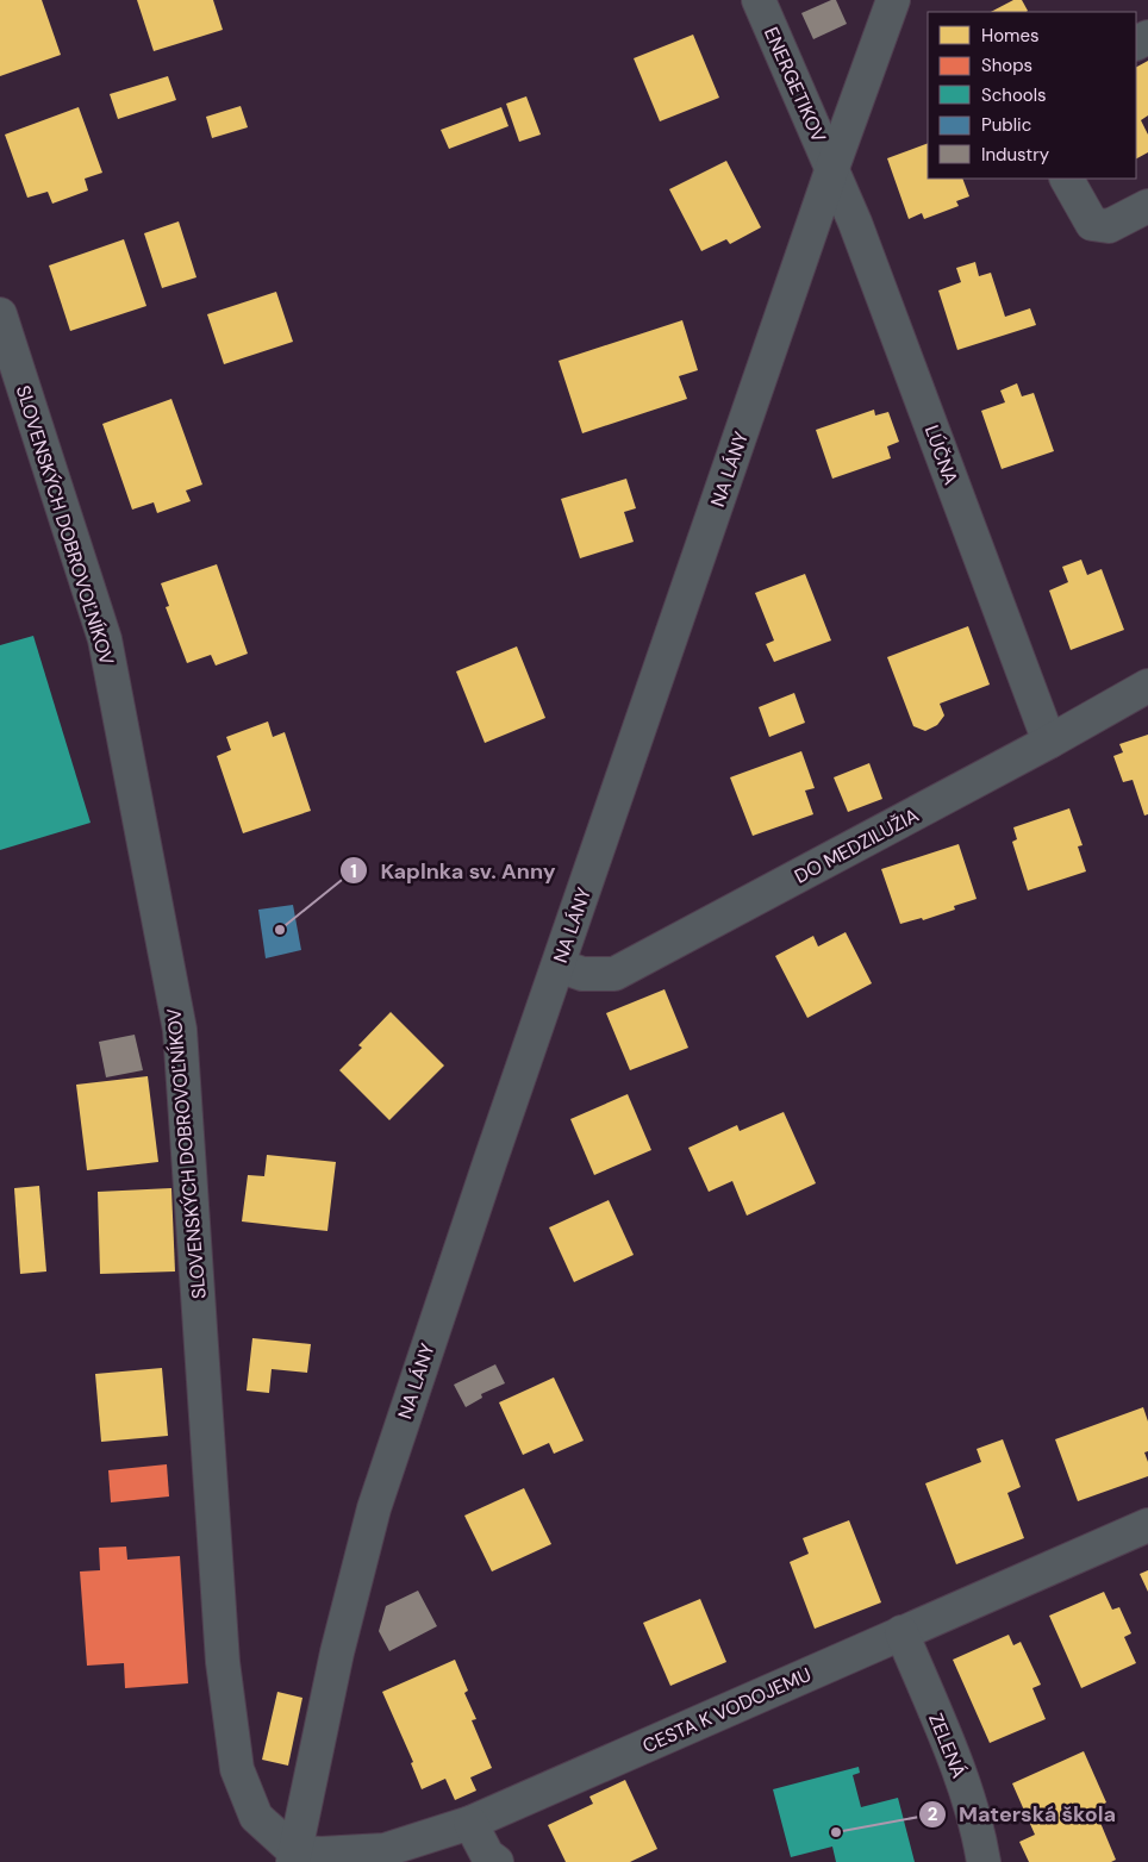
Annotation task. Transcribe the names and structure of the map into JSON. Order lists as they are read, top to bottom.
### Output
{
  "streets": {
    "street": [
      "ENERGETIKOV",
      "LÚČNA",
      "NA LÁNY",
      "SLOVENSKÝCH DOBROVOĽNÍKOV",
      "DO MEDZILUŽIA",
      "CESTA K VODOJEMU",
      "ZELENÁ"
    ]
  },
  "crossings": [
    ["ENERGETIKOV", "LÚČNA"],
    ["ENERGETIKOV", "NA LÁNY"],
    ["LÚČNA", "NA LÁNY"],
    ["LÚČNA", "DO MEDZILUŽIA"],
    ["NA LÁNY", "SLOVENSKÝCH DOBROVOĽNÍKOV"],
    ["NA LÁNY", "DO MEDZILUŽIA"],
    ["NA LÁNY", "CESTA K VODOJEMU"],
    ["SLOVENSKÝCH DOBROVOĽNÍKOV", "CESTA K VODOJEMU"],
    ["CESTA K VODOJEMU", "ZELENÁ"]
  ],
  "places": ["Kaplnka sv. Anny", "Materská škola"],
  "legend": [
    "Homes",
    "Shops",
    "Schools",
    "Public",
    "Industry"
  ]
}
